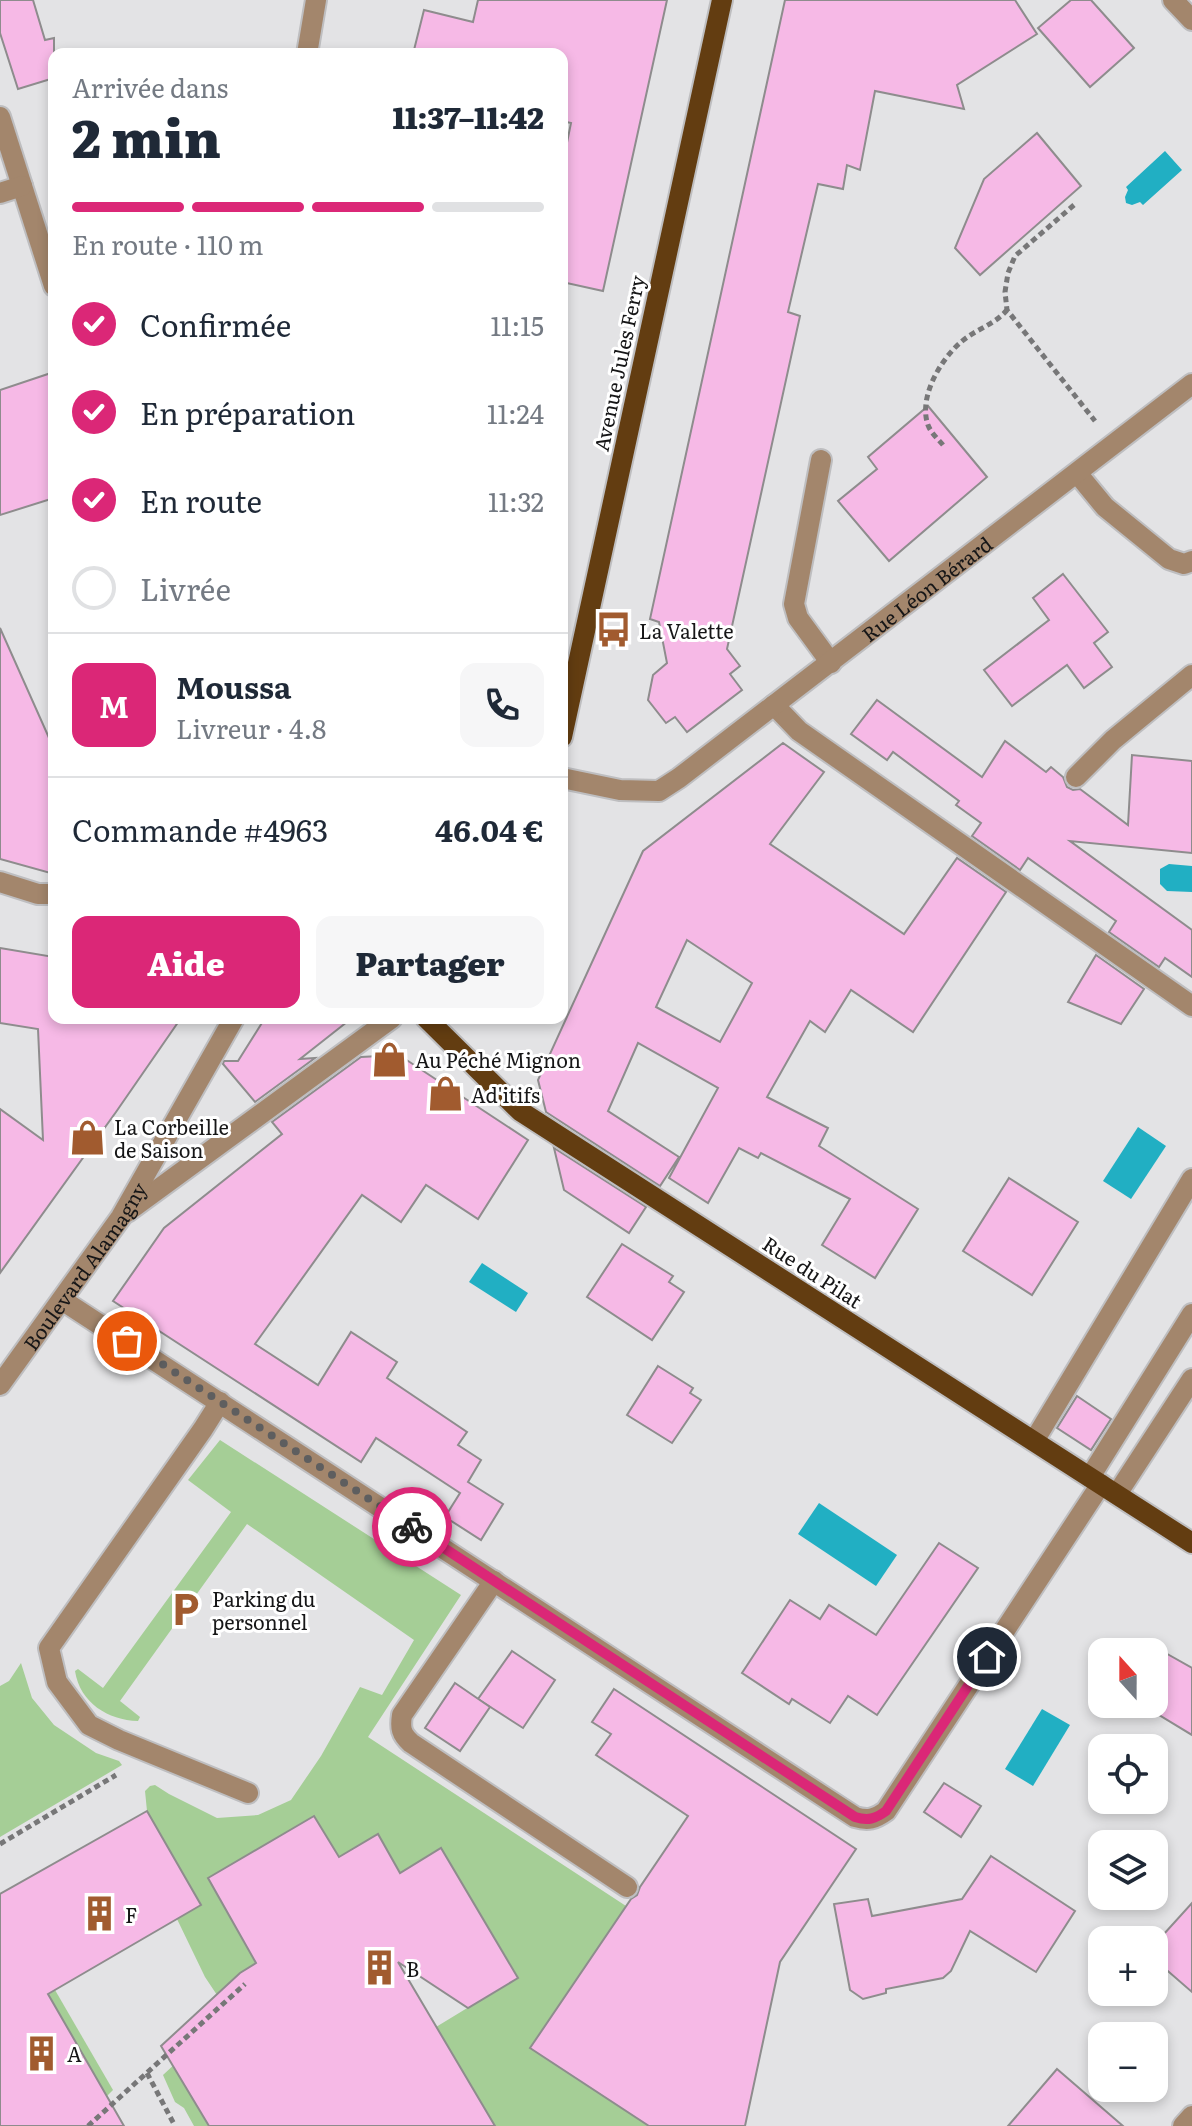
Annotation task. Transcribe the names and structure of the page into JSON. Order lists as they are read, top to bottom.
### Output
{
  "streets": {
    "main road": ["Avenue Jules Ferry", "Rue du Pilat"],
    "street": ["Rue Léon Bérard", "Boulevard Alamagny"]
  },
  "places": {
    "bus stop": ["La Valette"],
    "shop": ["Au Péché Mignon", "Ad'itifs", "La Corbeille de Saison"],
    "parking": ["Parking du personnel"],
    "building": ["F", "B", "A"]
  },
  "north": "top",
  "page": {
    "heading": ["2 min", "Arrivée dans", "11:37–11:42"],
    "panel": [
      "Moussa",
      "Livreur · 4.8",
      "Commande #4963",
      "46.04 €"
    ],
    "bar": "En route · 110 m",
    "list": [
      ["Confirmée", "11:15"],
      ["En préparation", "11:24"],
      ["En route", "11:32"],
      "Livrée"
    ],
    "round": "M",
    "buttons": ["Aide", "Partager"],
    "map_buttons": ["+", "−"]
  }
}
